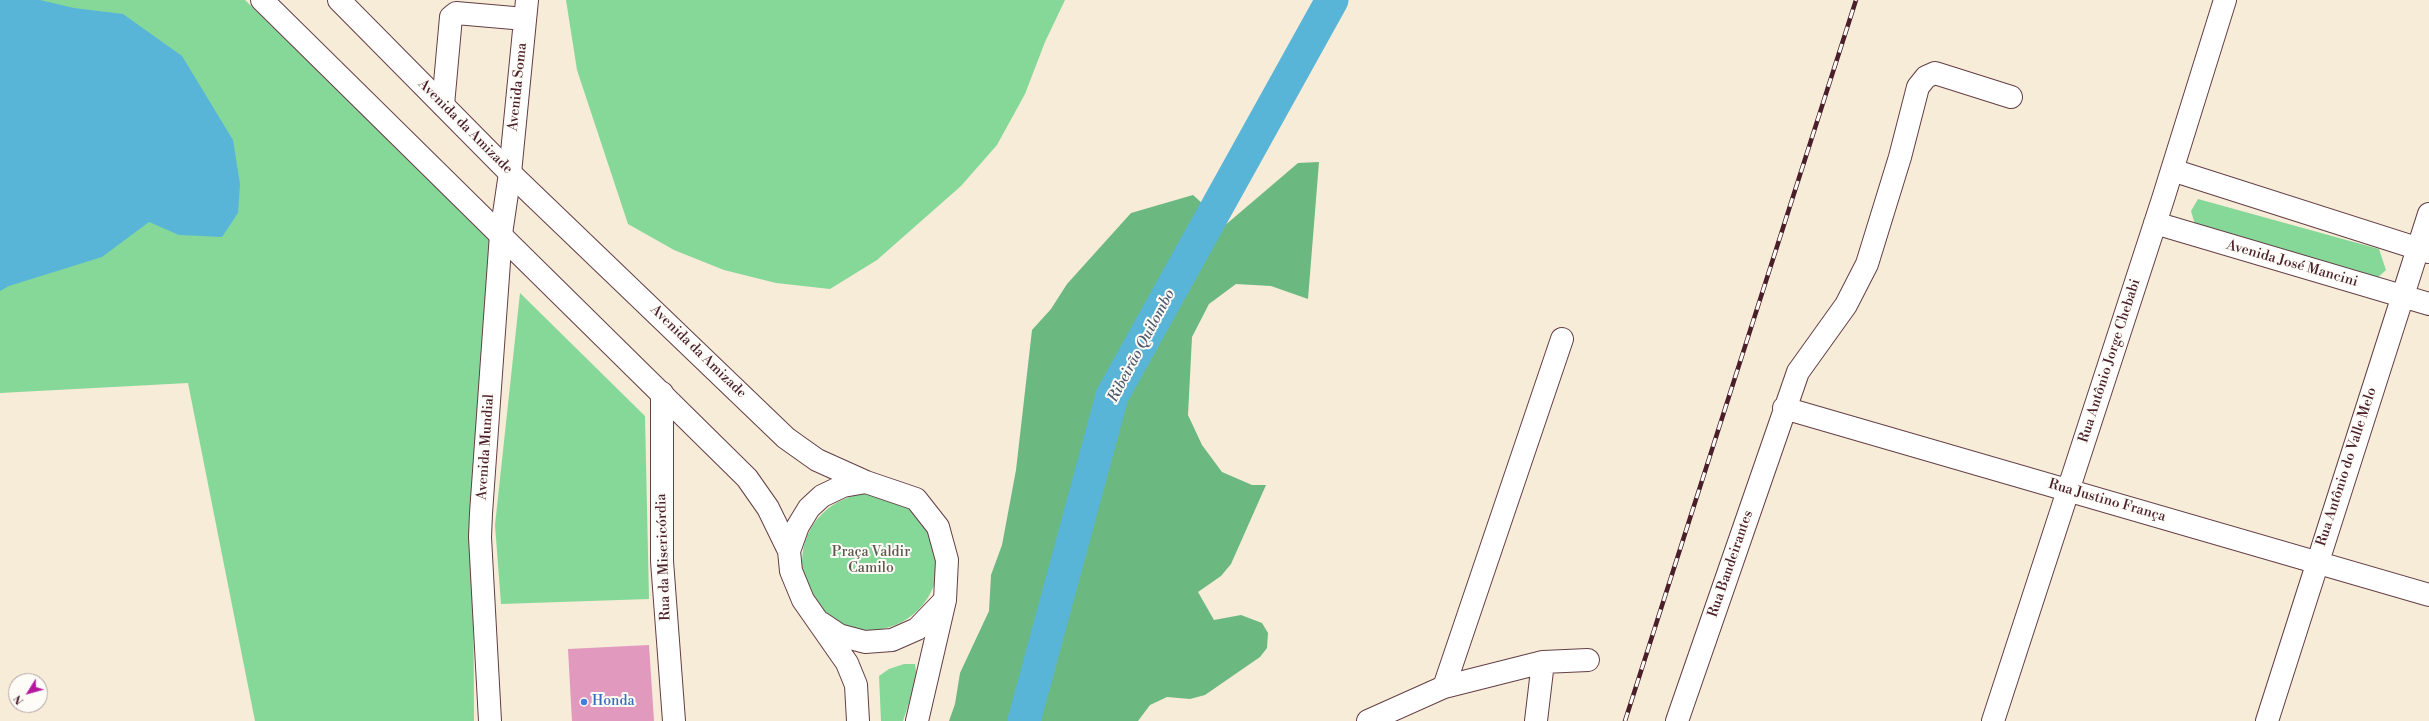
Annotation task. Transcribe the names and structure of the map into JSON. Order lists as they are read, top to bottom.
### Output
{
  "streets": {
    "street": [
      "Avenida Soma",
      "Avenida da Amizade",
      "Avenida José Mancini",
      "Rua Antônio Jorge Chebabi",
      "Avenida Mundial",
      "Rua Antônio do Valle Melo",
      "Rua Justino França",
      "Rua da Misericórdia",
      "Rua Bandeirantes"
    ]
  },
  "crossings": [
    ["Avenida Soma", "Avenida da Amizade"],
    ["Avenida Soma", "Avenida Mundial"],
    ["Avenida da Amizade", "Avenida Mundial"],
    ["Avenida José Mancini", "Rua Antônio Jorge Chebabi"],
    ["Avenida José Mancini", "Rua Antônio do Valle Melo"],
    ["Rua Antônio Jorge Chebabi", "Rua Justino França"],
    ["Rua Antônio do Valle Melo", "Rua Justino França"],
    ["Rua Justino França", "Rua Bandeirantes"]
  ],
  "water": ["Ribeirão Quilombo"],
  "parks": ["Praça Valdir Camilo"],
  "places": ["Honda"],
  "north": "bottom left"
}
